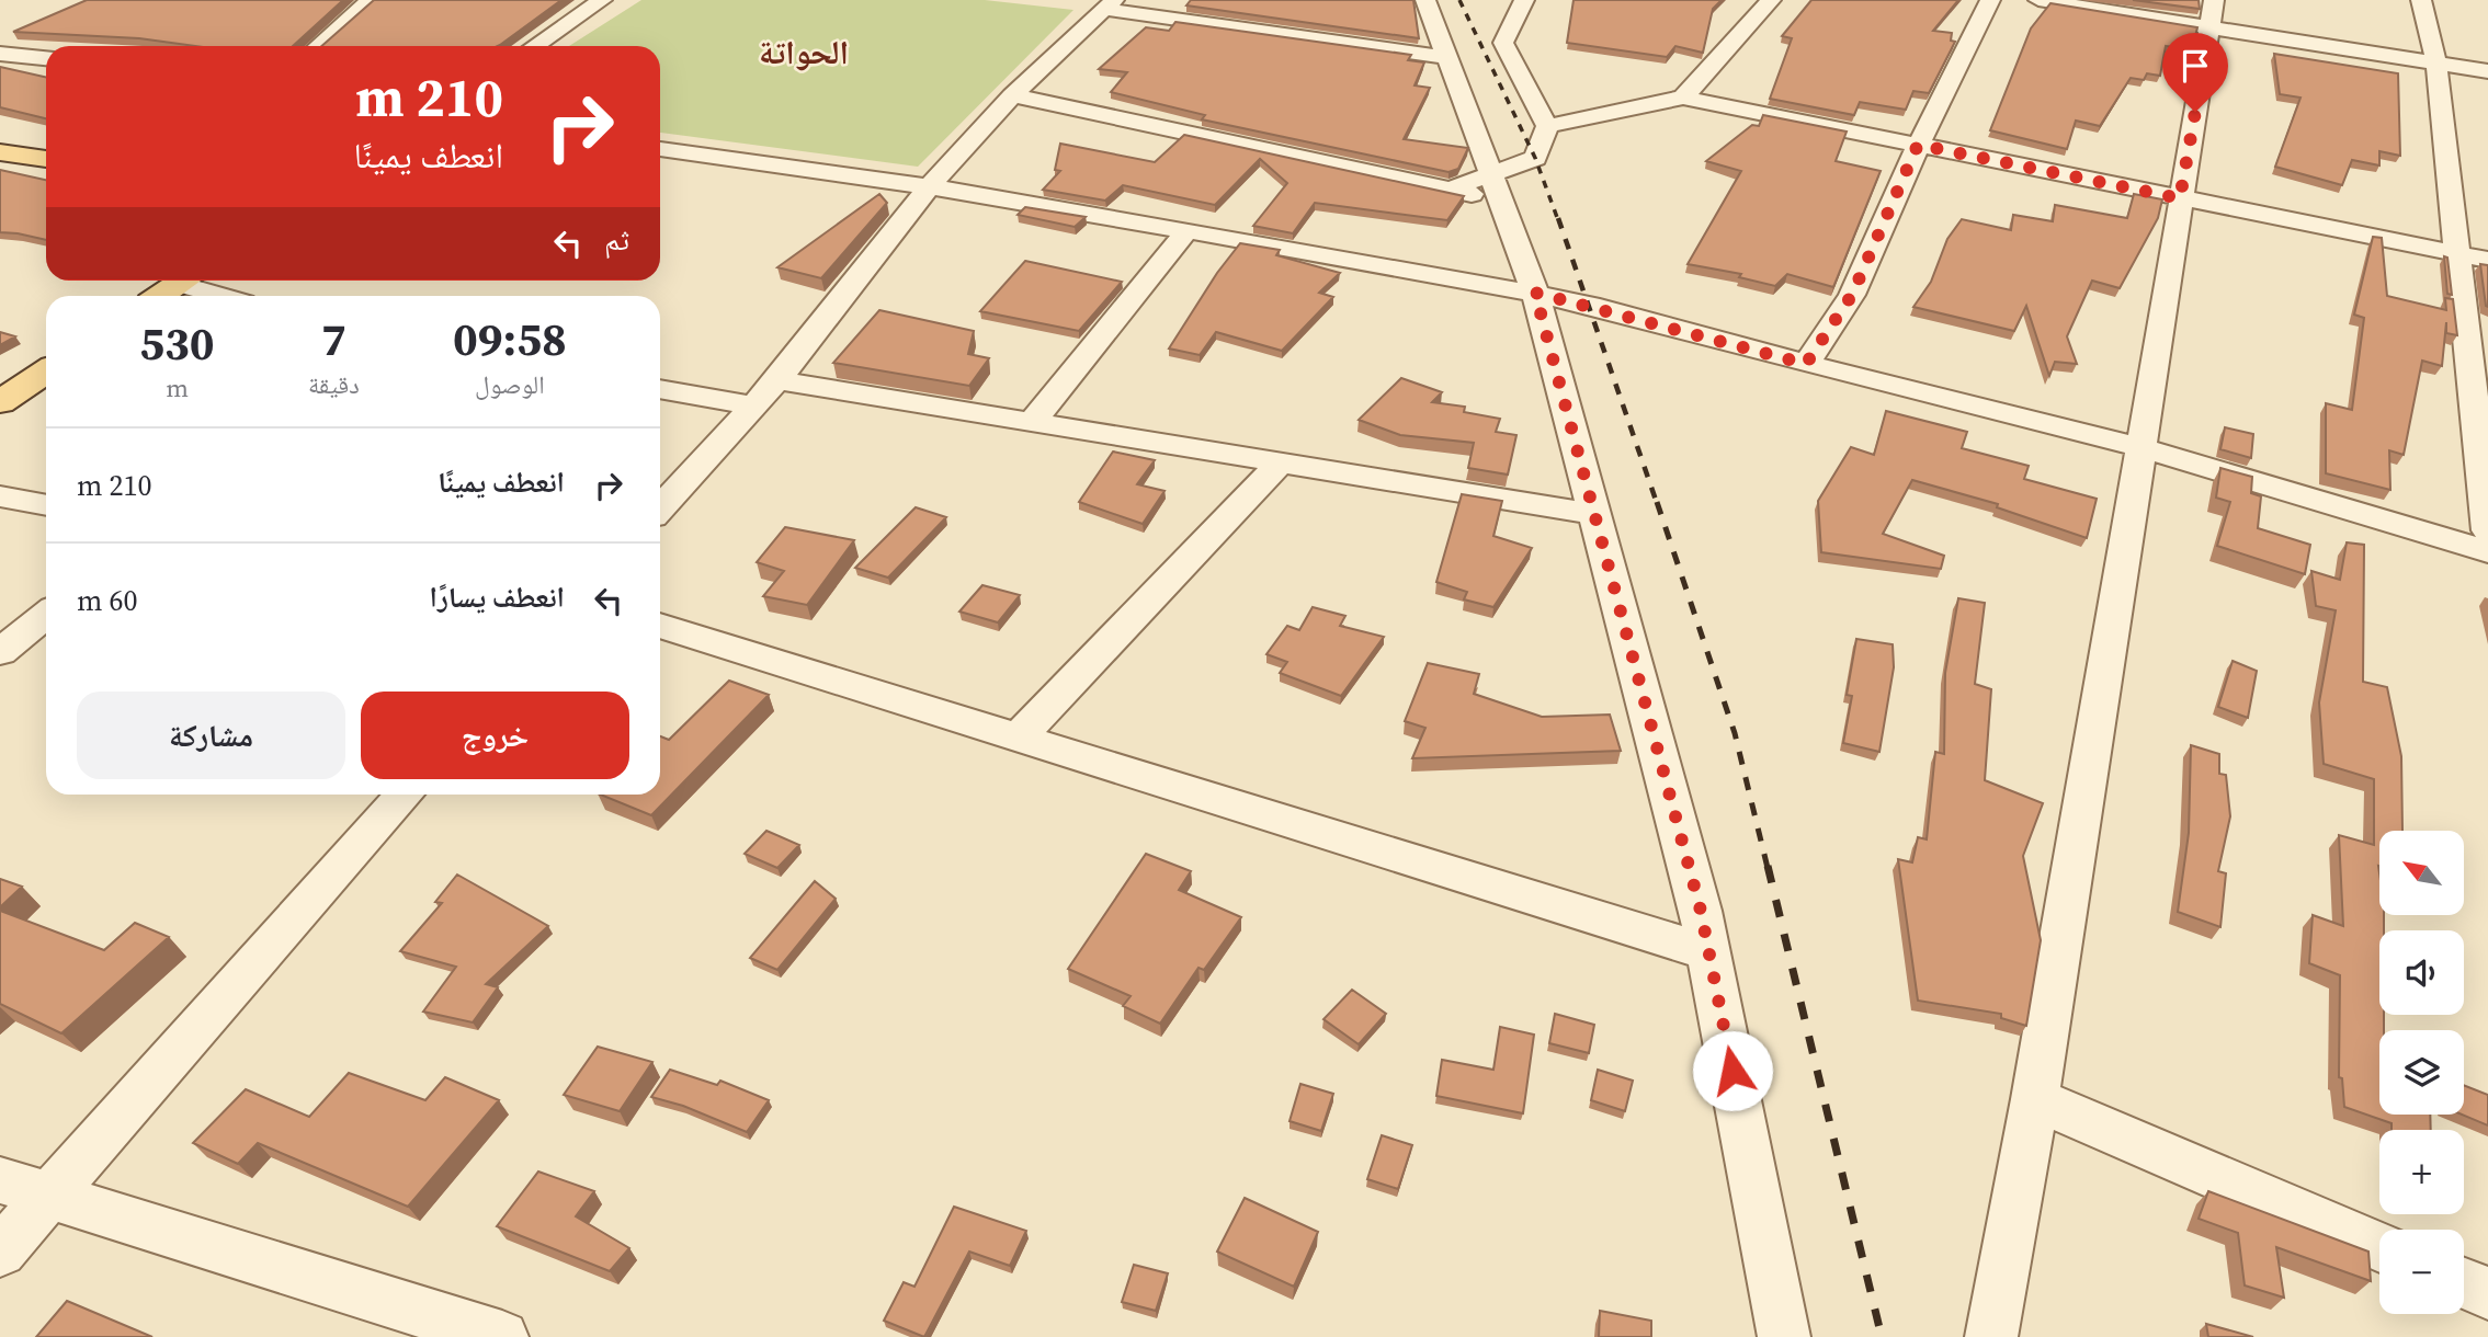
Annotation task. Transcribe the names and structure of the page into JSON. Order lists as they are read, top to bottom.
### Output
{
  "districts": ["الحواتة"],
  "north": "top left",
  "page": {
    "turn": ["210 m", "انعطف يمينًا"],
    "then": "ثم",
    "eta": [
      "09:58",
      "الوصول",
      "7",
      "دقيقة",
      "530",
      "m"
    ],
    "list": [
      {
        "name": "انعطف يمينًا",
        "value": "210 m"
      },
      {
        "name": "انعطف يسارًا",
        "value": "60 m"
      }
    ],
    "buttons": ["خروج", "مشاركة"],
    "map_buttons": ["+", "−"]
  }
}
